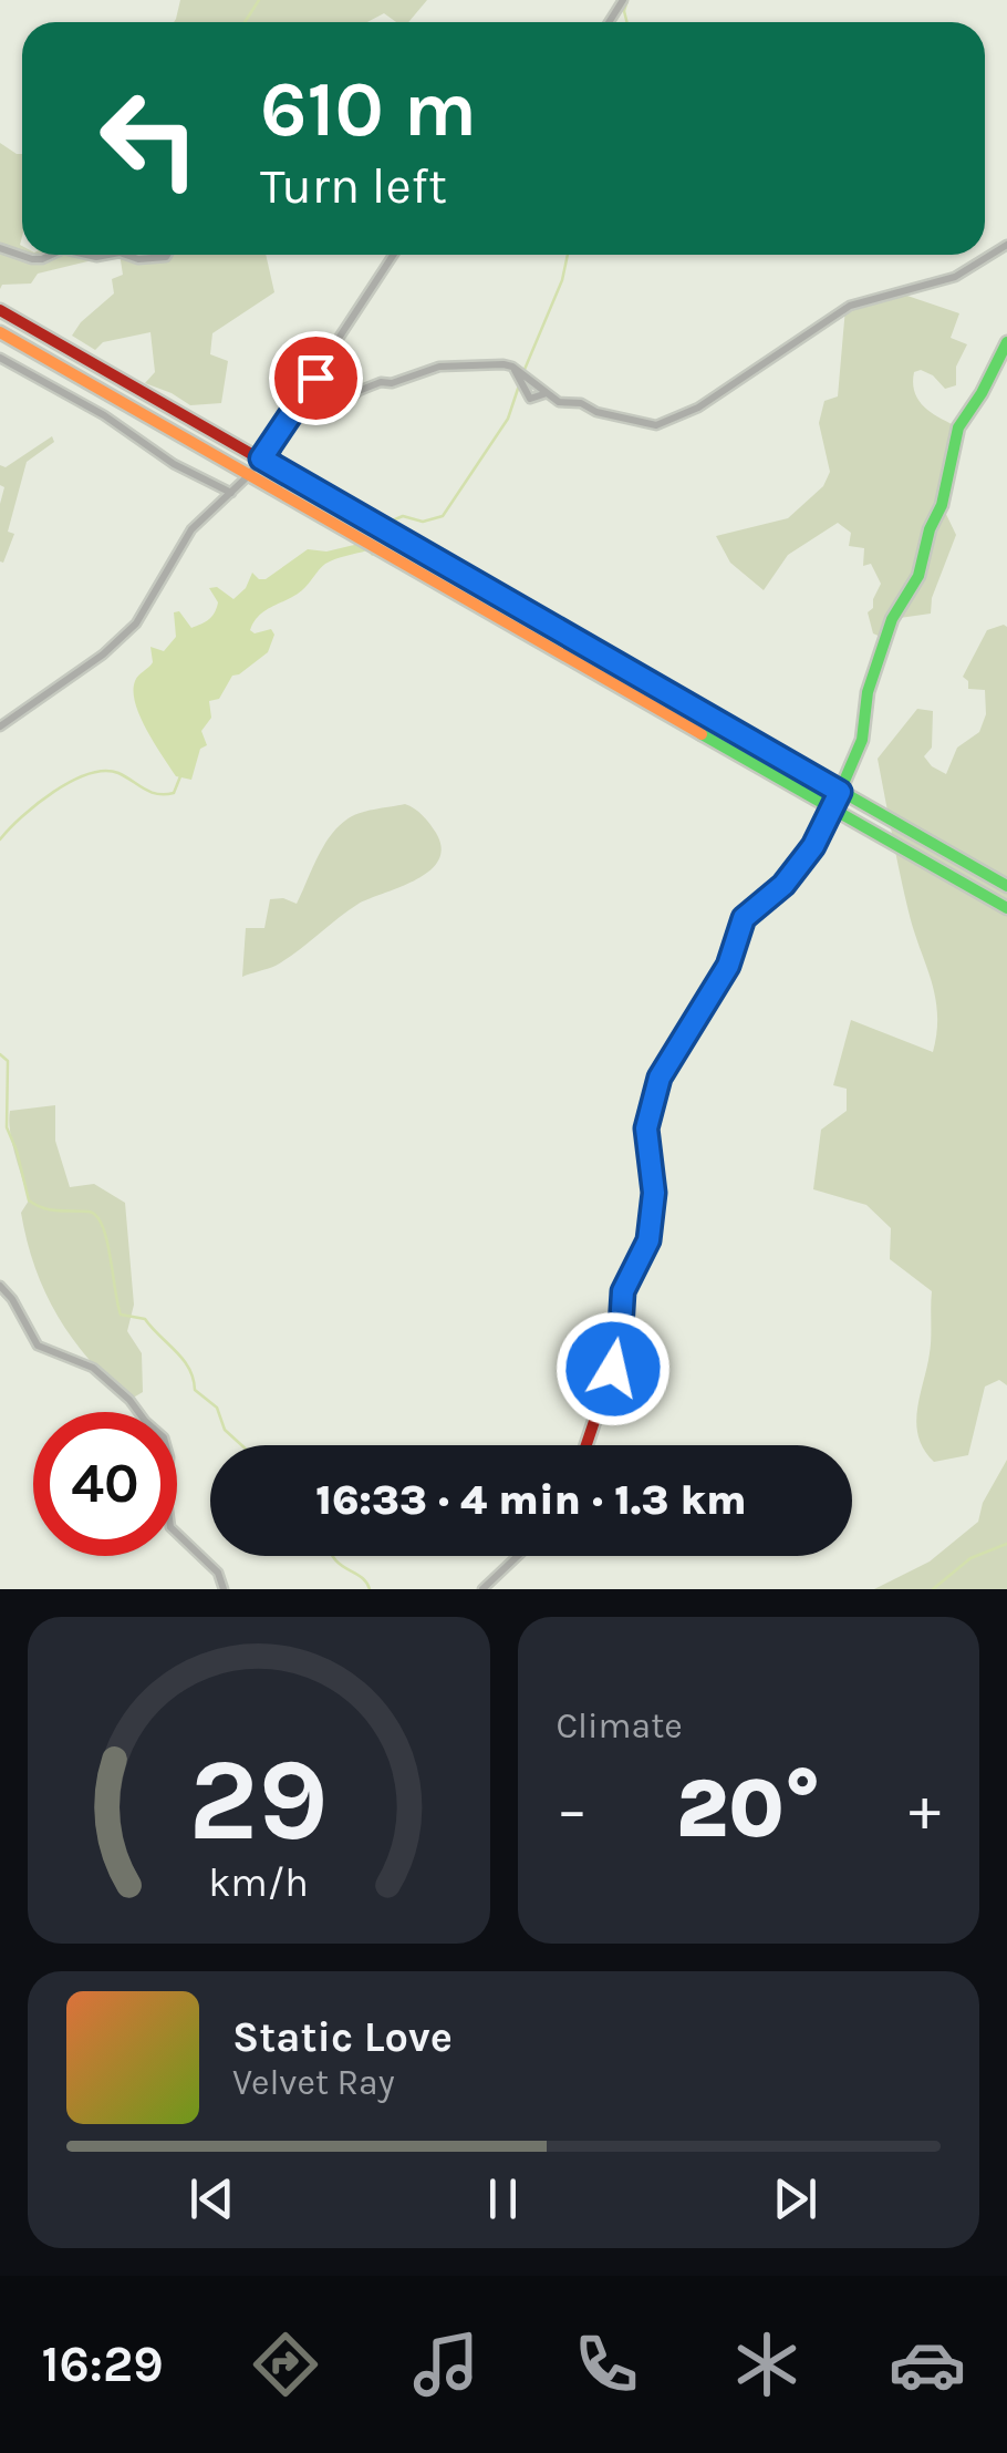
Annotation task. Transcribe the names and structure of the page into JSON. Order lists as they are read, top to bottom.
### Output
{
  "page": {
    "turn": ["610 m", "Turn left"],
    "limit": "40",
    "trip": "16:33 · 4 min · 1.3 km",
    "tile": "Climate",
    "heat": ["−", "20°", "+"],
    "song": ["Static Love", "Velvet Ray"],
    "tabs": "16:29",
    "gauge": ["29", "km/h"]
  }
}
